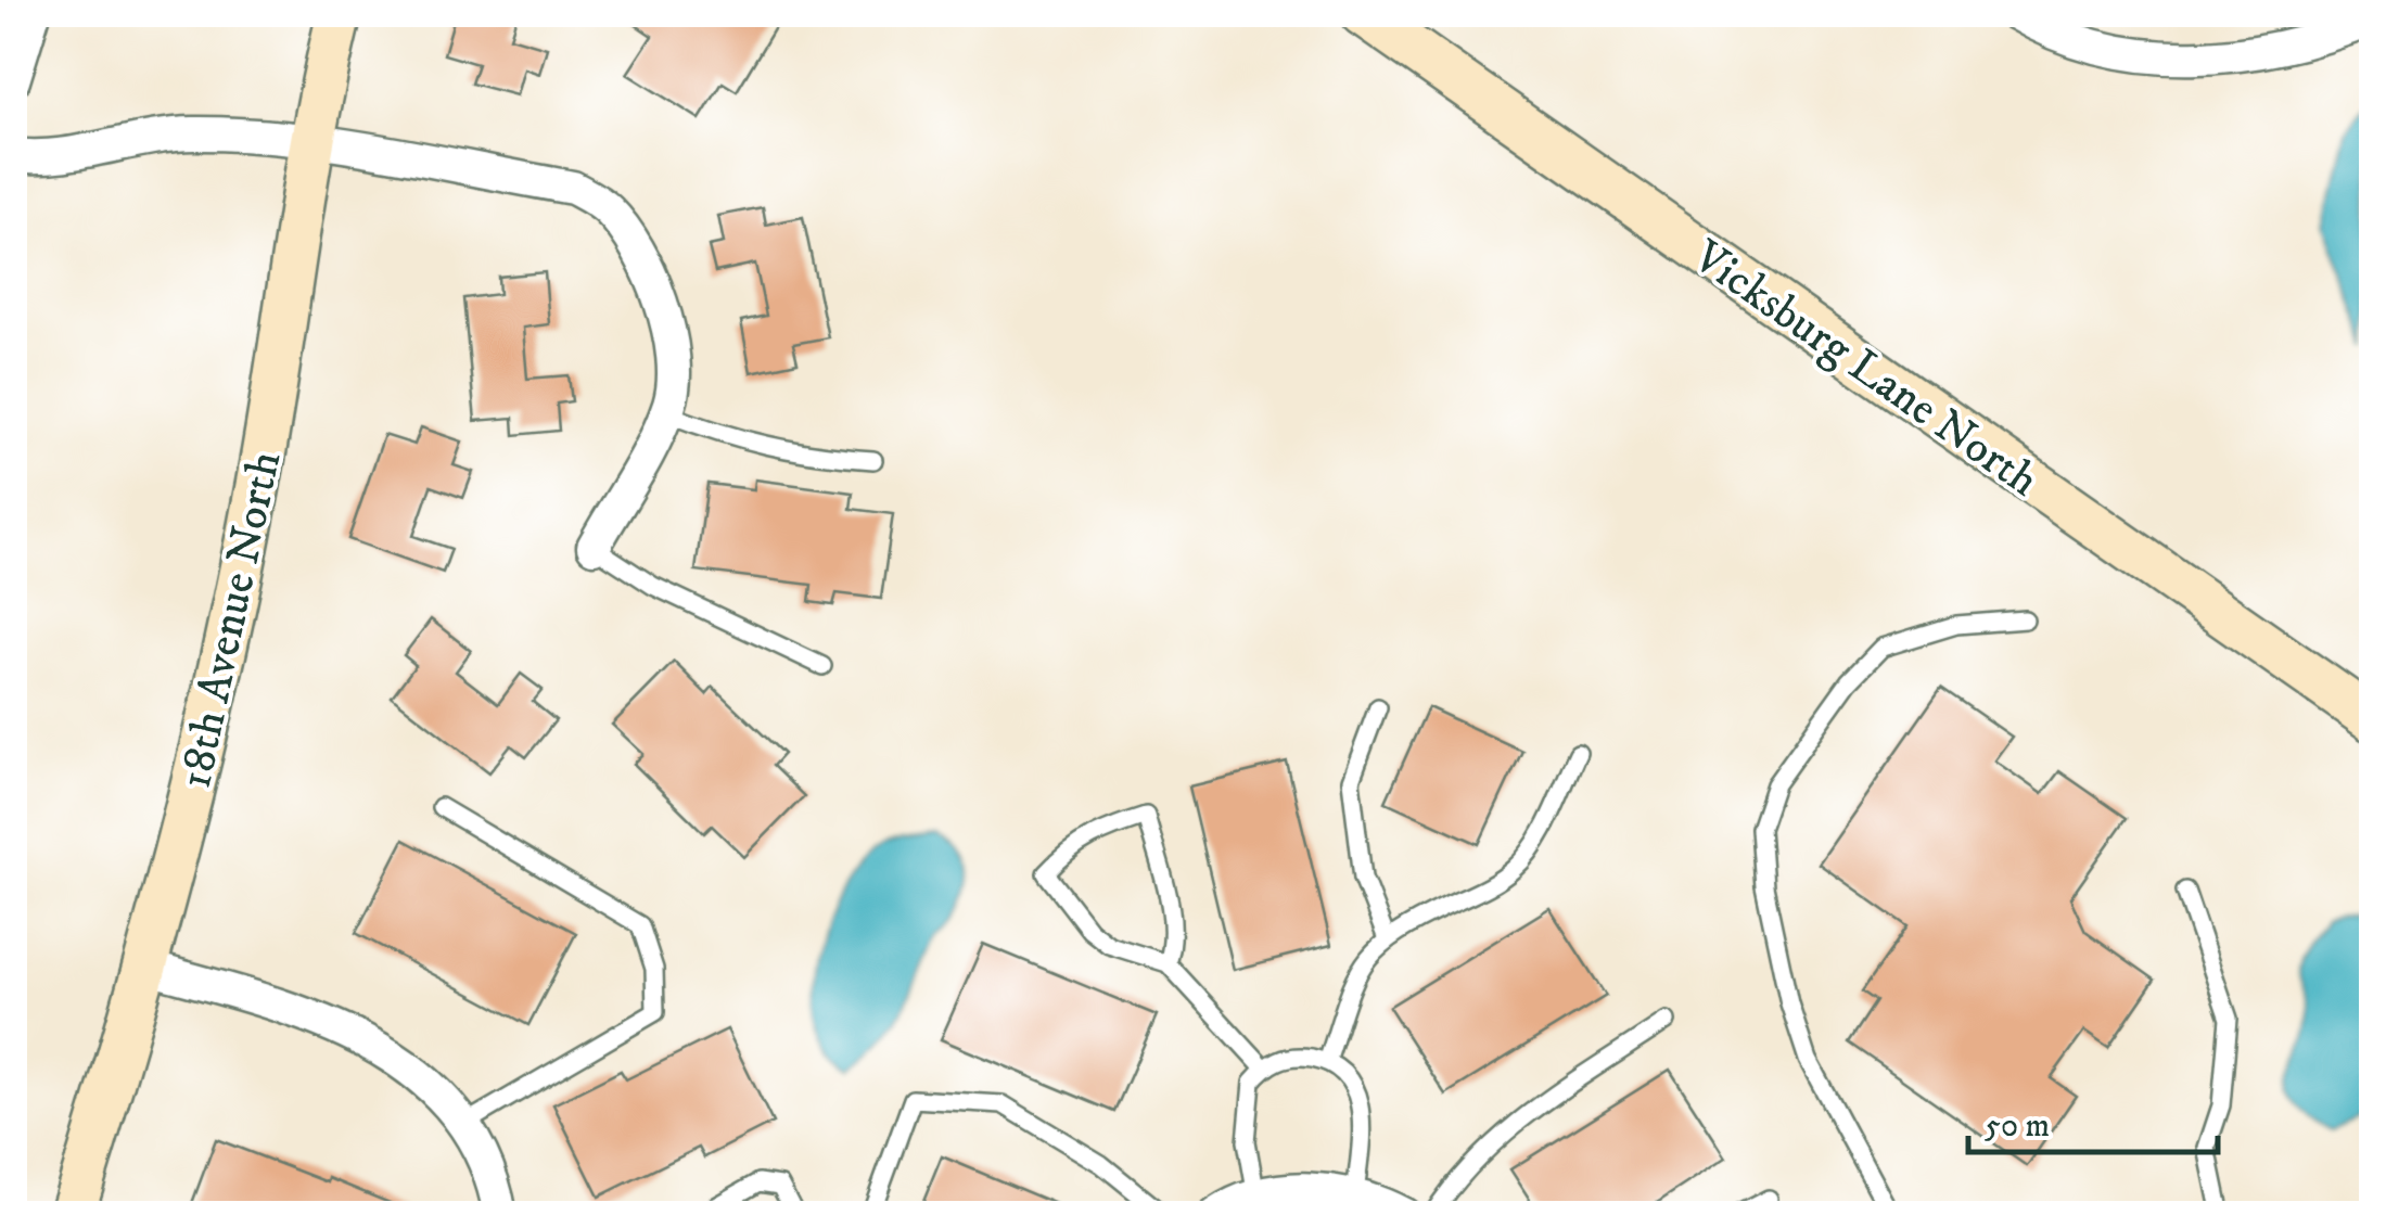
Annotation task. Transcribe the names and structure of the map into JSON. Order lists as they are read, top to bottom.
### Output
{
  "streets": {
    "street": ["Vicksburg Lane North", "18th Avenue North"]
  },
  "scale_bar": "50 m"
}
